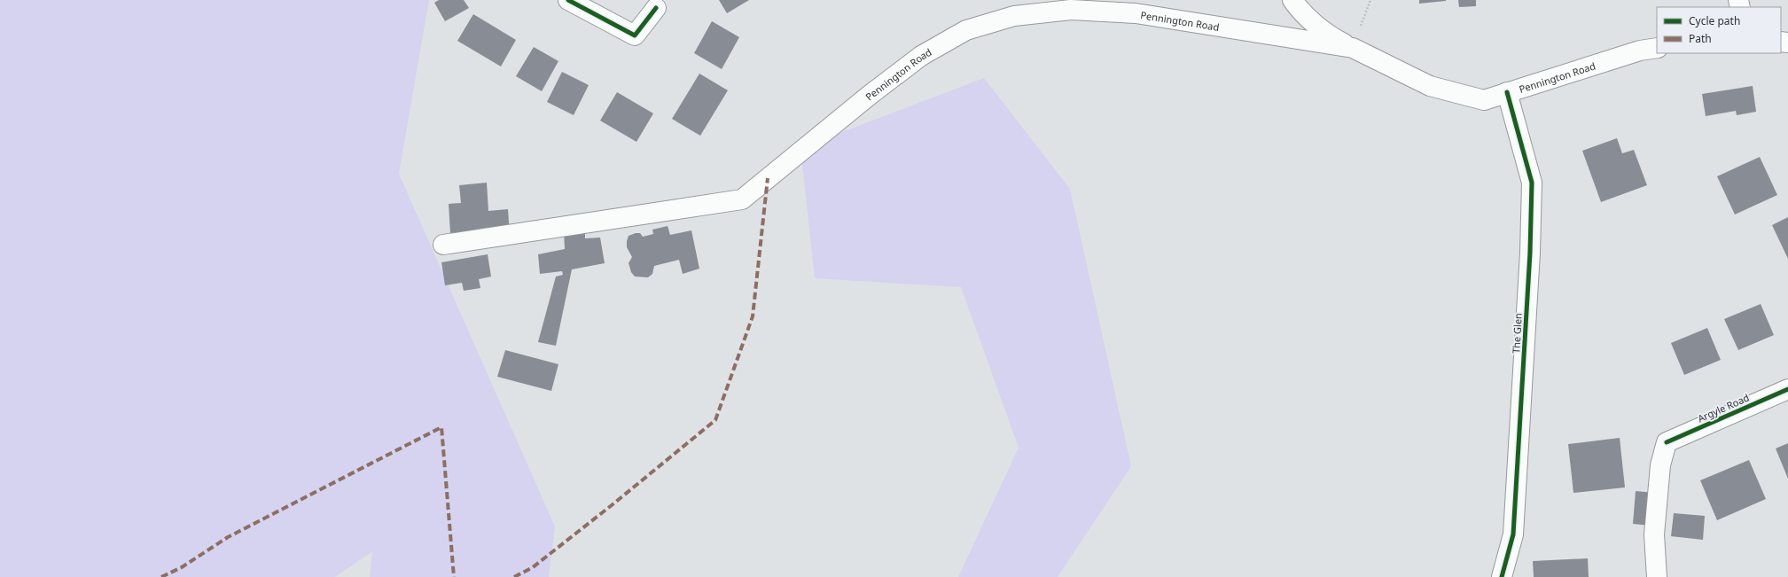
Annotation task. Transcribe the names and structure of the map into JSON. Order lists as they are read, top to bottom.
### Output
{
  "streets": {
    "street": ["Pennington Road", "The Glen", "Argyle Road"]
  },
  "crossings": [
    ["Pennington Road", "The Glen"]
  ],
  "legend": ["Cycle path", "Path"]
}
